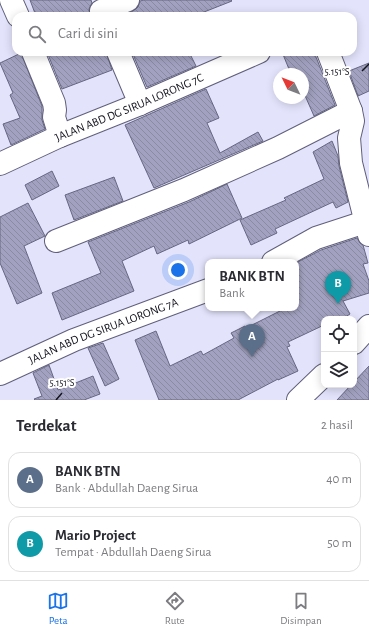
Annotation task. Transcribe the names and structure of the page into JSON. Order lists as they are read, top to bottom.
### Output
{
  "streets": {
    "street": ["JALAN ABD DG SIRUA LORONG 7C", "JALAN ABD DG SIRUA LORONG 7A"]
  },
  "north": "top left",
  "page": {
    "search": "Cari di sini",
    "popup": ["BANK BTN", "Bank"],
    "pins": ["B", "A"],
    "heading": ["Terdekat", "2 hasil"],
    "list": [
      {
        "mark": "A",
        "name": "BANK BTN",
        "note": "Bank · Abdullah Daeng Sirua",
        "value": "40 m"
      },
      {
        "mark": "B",
        "name": "Mario Project",
        "note": "Tempat · Abdullah Daeng Sirua",
        "value": "50 m"
      }
    ],
    "nav": ["Peta", "Rute", "Disimpan"]
  },
  "coordinates": ["5.151°S"]
}
